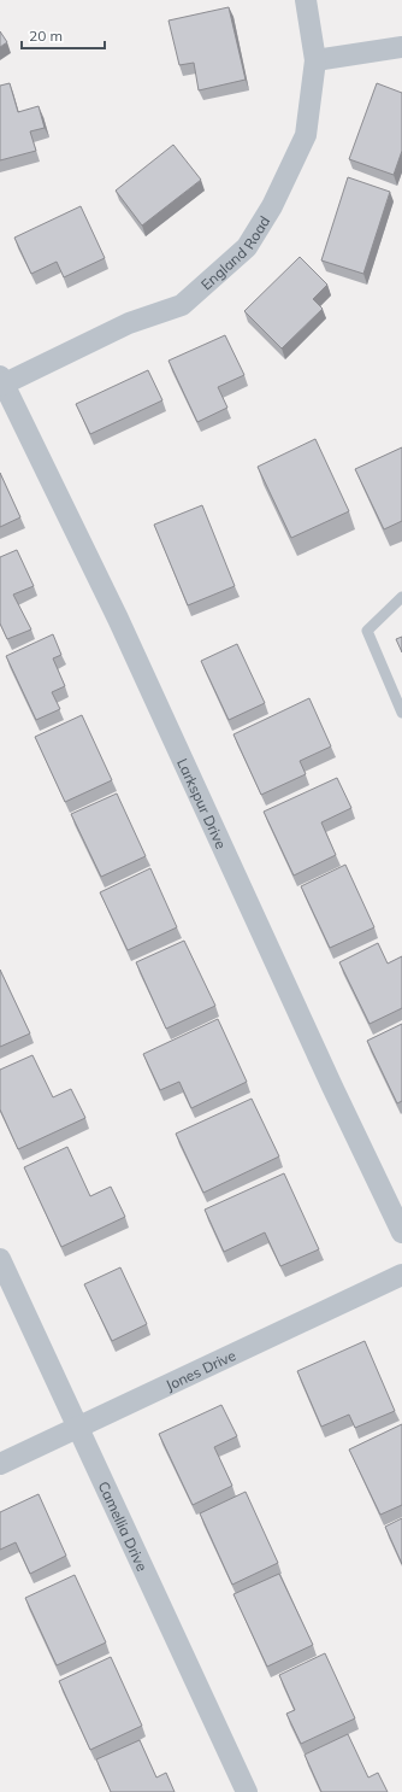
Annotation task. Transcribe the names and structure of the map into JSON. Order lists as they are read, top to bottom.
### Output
{
  "streets": {
    "street": [
      "England Road",
      "Larkspur Drive",
      "Jones Drive",
      "Camellia Drive"
    ]
  },
  "crossings": [
    ["England Road", "Larkspur Drive"],
    ["Jones Drive", "Camellia Drive"]
  ],
  "scale_bar": "20 m"
}
